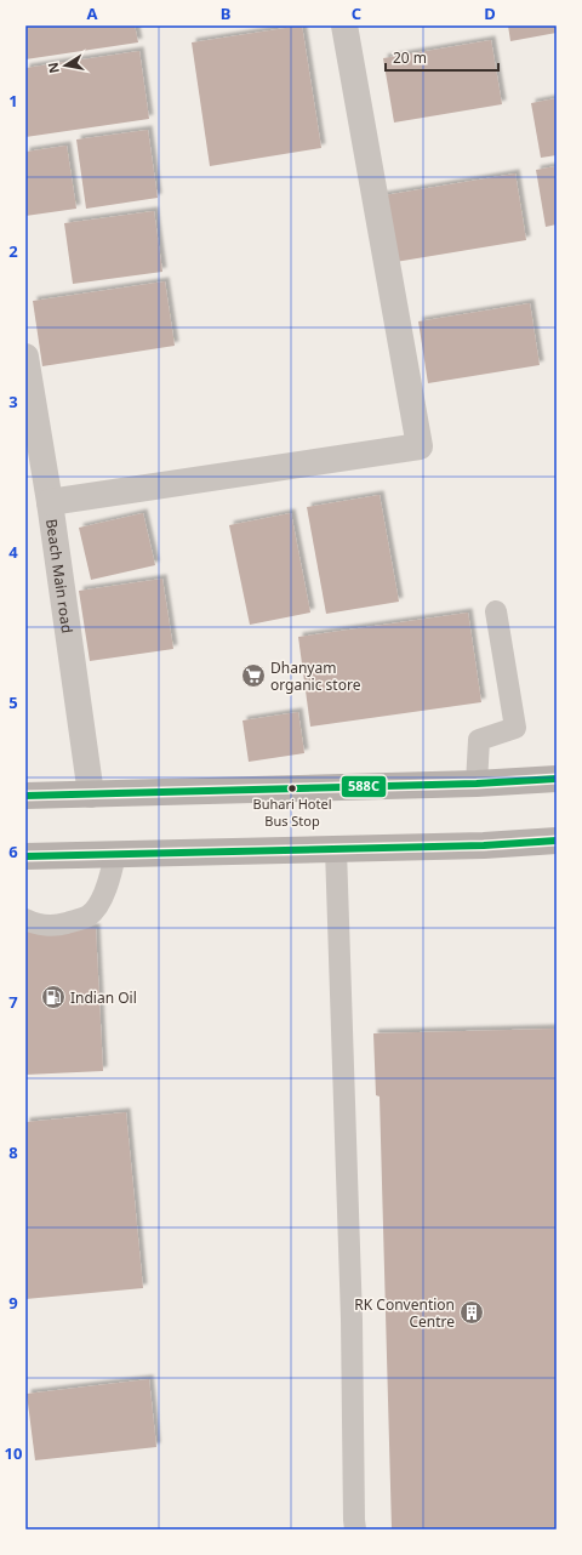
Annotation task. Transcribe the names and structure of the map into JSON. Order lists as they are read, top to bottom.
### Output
{
  "streets": {
    "street": ["Beach Main road"]
  },
  "places": {
    "supermarket": ["Dhanyam organic store"],
    "other": ["Buhari Hotel Bus Stop"],
    "fuel station": ["Indian Oil"],
    "building": ["RK Convention Centre"]
  },
  "lines": ["transit line 588C"],
  "scale_bar": "20 m",
  "north": "left",
  "grid": {
    "columns": [
      "A",
      "B",
      "C",
      "D"
    ],
    "rows": [
      "1",
      "2",
      "3",
      "4",
      "5",
      "6",
      "7",
      "8",
      "9",
      "10"
    ]
  }
}
